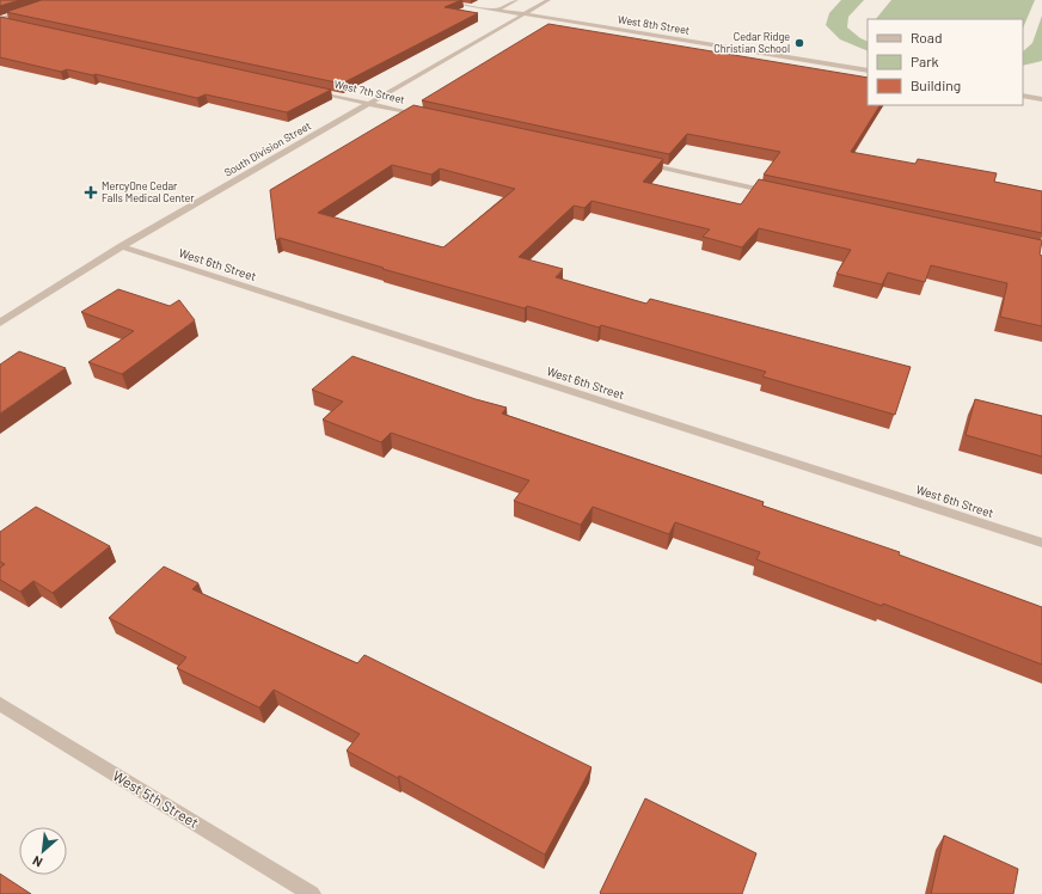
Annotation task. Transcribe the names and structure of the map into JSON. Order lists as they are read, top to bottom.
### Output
{
  "streets": {
    "street": [
      "West 8th Street",
      "West 7th Street",
      "South Division Street",
      "West 6th Street",
      "West 5th Street"
    ]
  },
  "crossings": [
    ["West 8th Street", "South Division Street"],
    ["West 7th Street", "South Division Street"],
    ["South Division Street", "West 6th Street"]
  ],
  "places": {
    "other": ["Cedar Ridge Christian School"],
    "health": ["MercyOne Cedar Falls Medical Center"]
  },
  "legend": ["Road", "Park", "Building"],
  "north": "bottom left"
}
